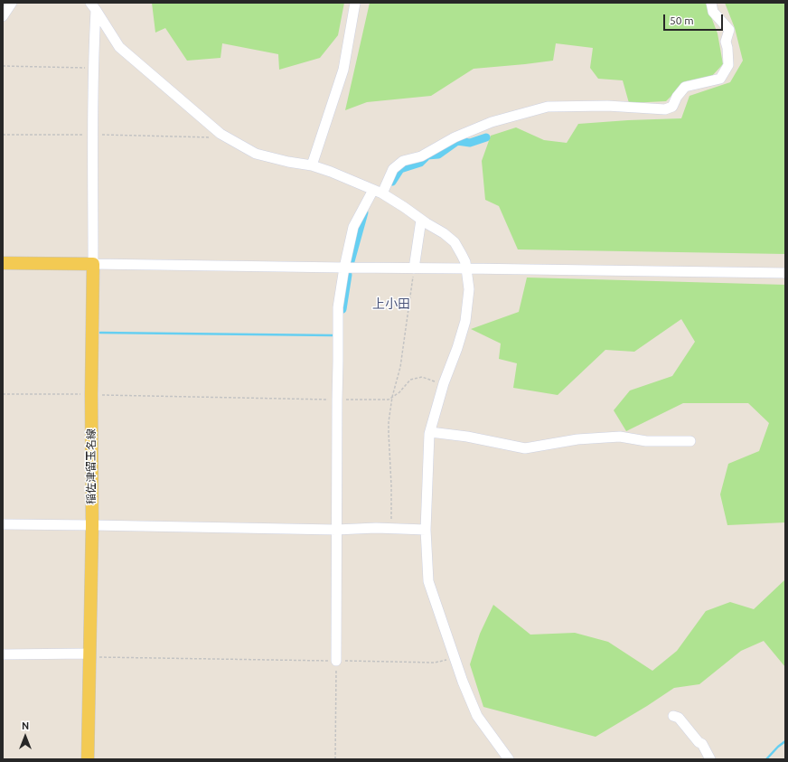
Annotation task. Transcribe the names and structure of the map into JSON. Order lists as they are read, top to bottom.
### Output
{
  "streets": {
    "main road": ["稲佐津留玉名線"]
  },
  "districts": ["上小田"],
  "scale_bar": "50 m",
  "north": "top"
}
